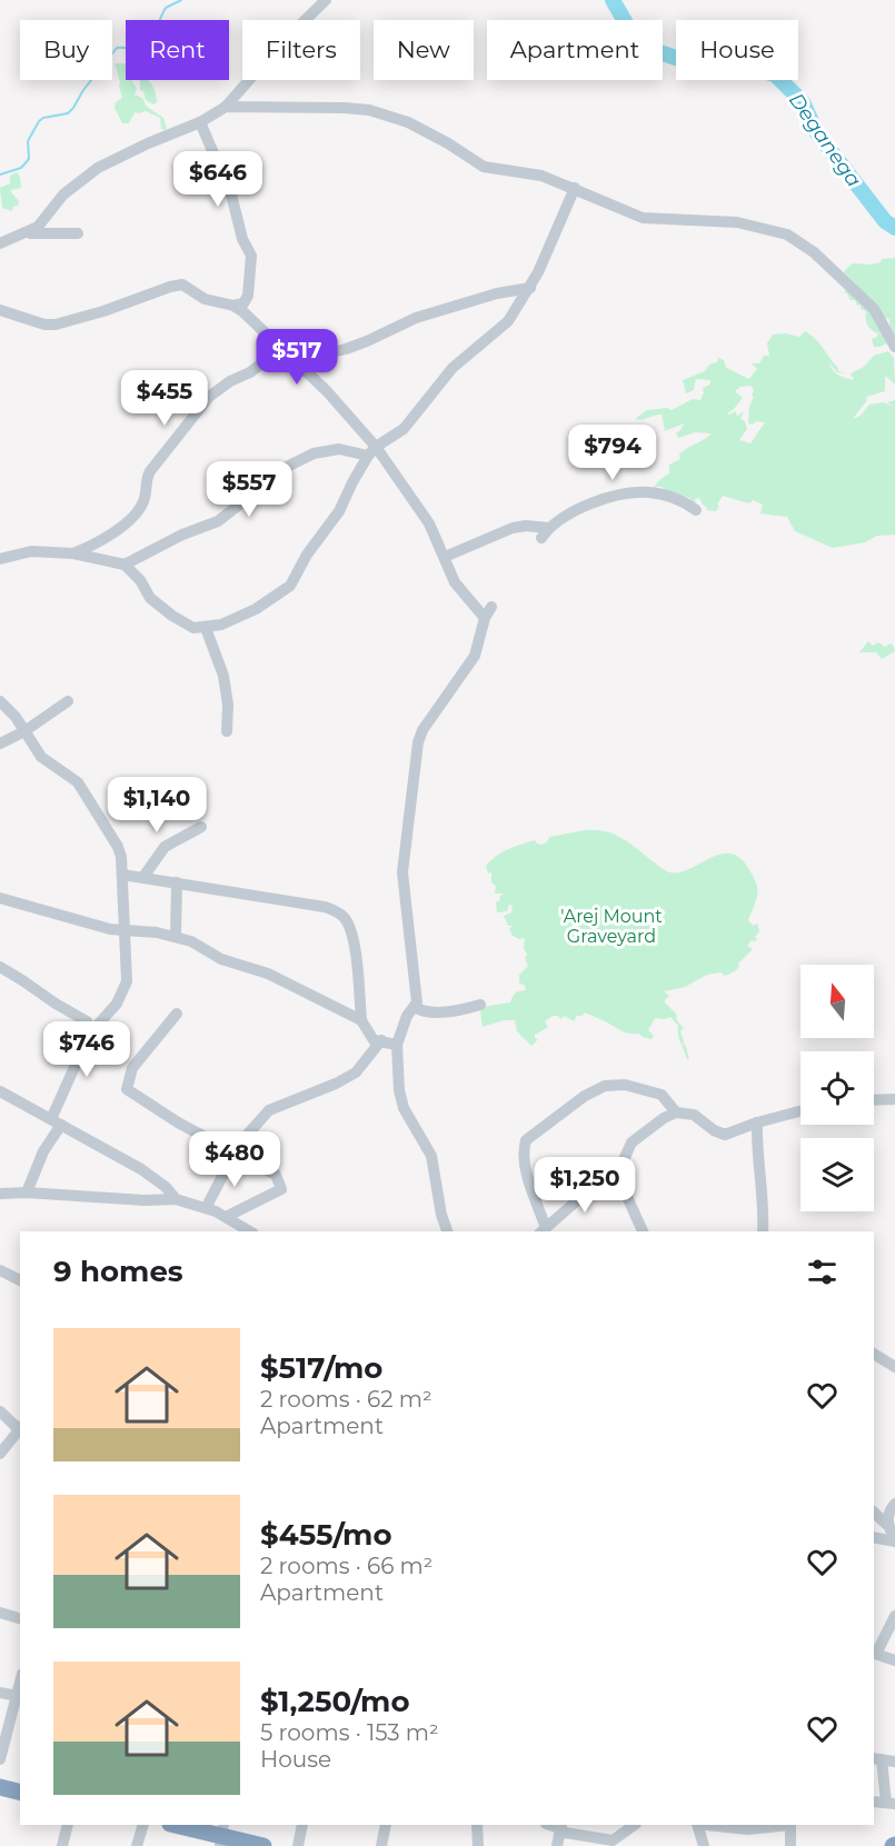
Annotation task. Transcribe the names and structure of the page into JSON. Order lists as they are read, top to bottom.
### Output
{
  "water": ["Deganega"],
  "parks": ["'Arej Mount Graveyard"],
  "north": "top",
  "page": {
    "chip": [
      "Buy",
      "Rent",
      "Filters",
      "New",
      "Apartment",
      "House"
    ],
    "price": [
      "$646",
      "$517",
      "$455",
      "$794",
      "$557",
      "$1,140",
      "$746",
      "$480",
      "$1,250"
    ],
    "heading": "9 homes",
    "list": [
      {
        "name": "$517/mo",
        "note": "2 rooms · 62 m² · Apartment"
      },
      {
        "name": "$455/mo",
        "note": "2 rooms · 66 m² · Apartment"
      },
      {
        "name": "$1,250/mo",
        "note": "5 rooms · 153 m² · House"
      }
    ]
  }
}
